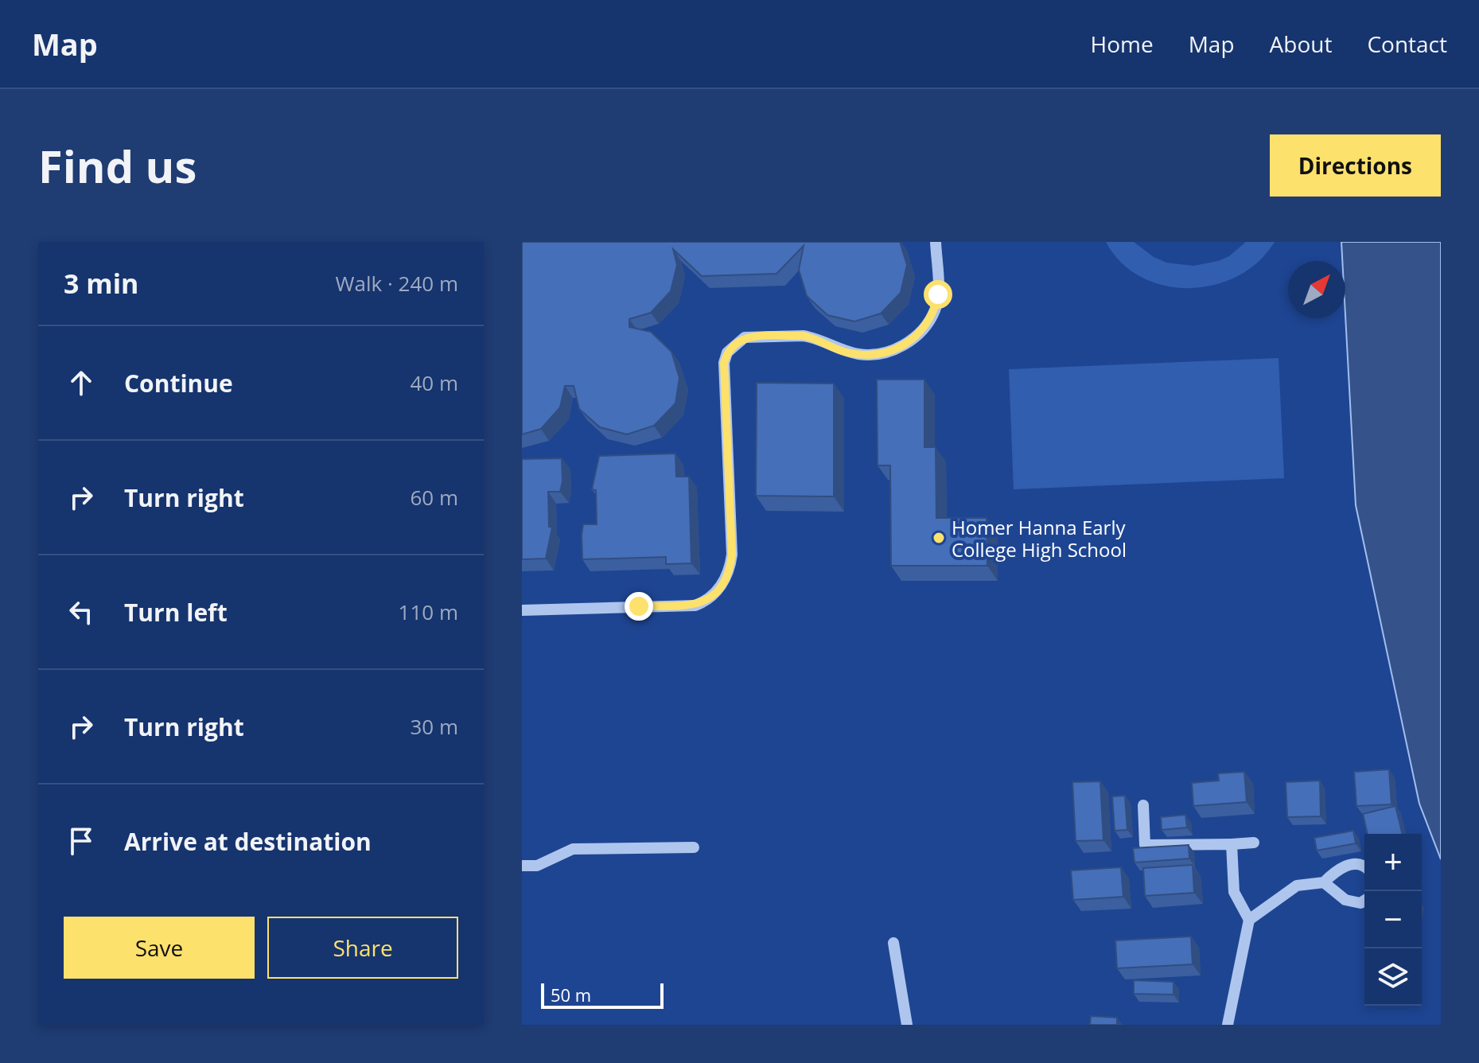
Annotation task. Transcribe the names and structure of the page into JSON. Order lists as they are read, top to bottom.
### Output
{
  "places": ["Homer Hanna Early College High School"],
  "scale_bar": "50 m",
  "north": "top right",
  "page": {
    "header": "Map",
    "nav": [
      "Home",
      "Map",
      "About",
      "Contact"
    ],
    "buttons": [
      "Directions",
      ["Save", "Share"]
    ],
    "title": "Find us",
    "heading": ["3 min", "Walk · 240 m"],
    "list": [
      ["Continue", "40 m"],
      ["Turn right", "60 m"],
      ["Turn left", "110 m"],
      ["Turn right", "30 m"],
      "Arrive at destination"
    ],
    "map_buttons": ["+", "−"],
    "scale": "50 m"
  }
}
